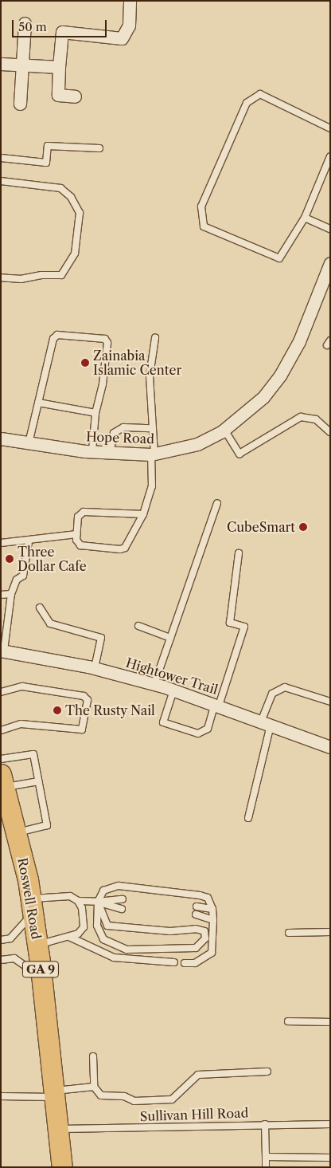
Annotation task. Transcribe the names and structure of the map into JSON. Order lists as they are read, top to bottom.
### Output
{
  "streets": {
    "main road": ["Roswell Road", "GA 9"],
    "street": ["Hope Road", "Hightower Trail"],
    "lane": ["Sullivan Hill Road"]
  },
  "crossings": [
    ["Roswell Road", "Sullivan Hill Road"]
  ],
  "places": [
    "Zainabia Islamic Center",
    "CubeSmart",
    "Three Dollar Cafe",
    "The Rusty Nail"
  ],
  "scale_bar": "50 m"
}
